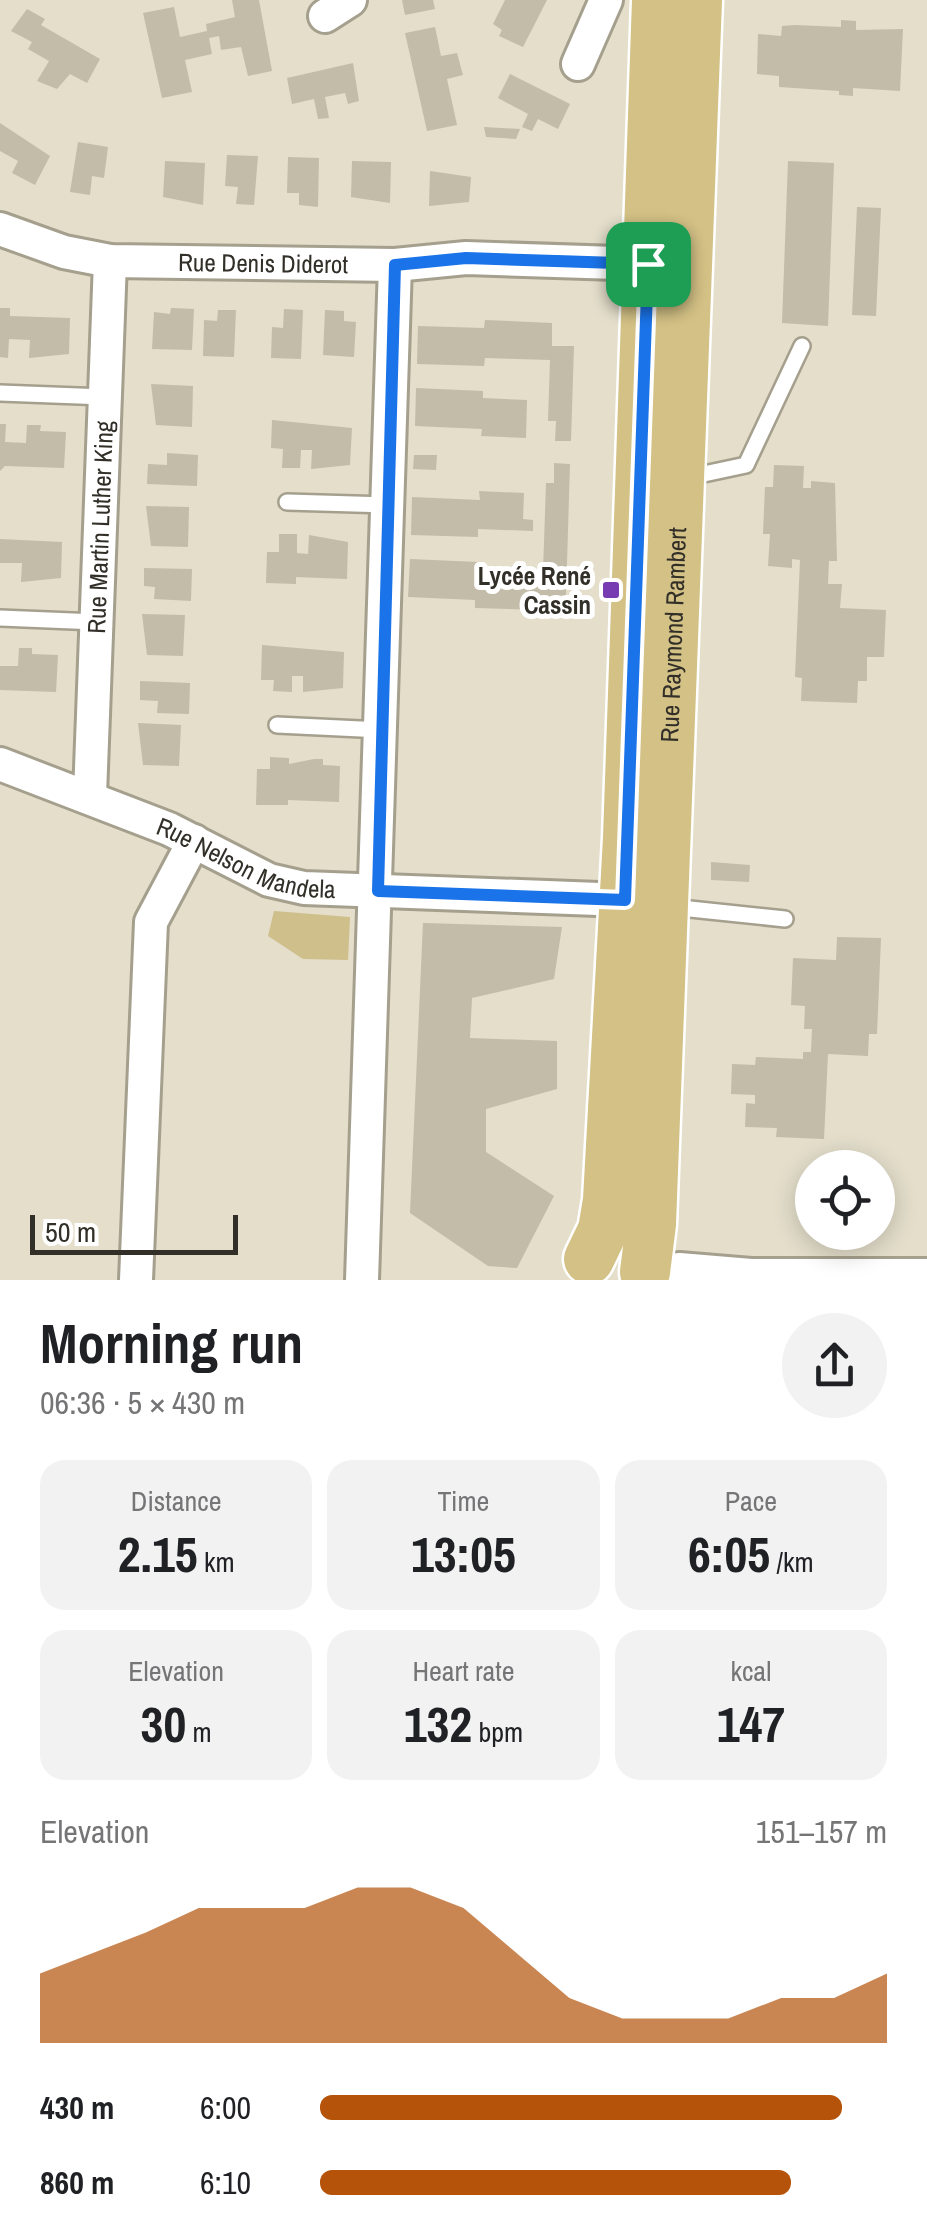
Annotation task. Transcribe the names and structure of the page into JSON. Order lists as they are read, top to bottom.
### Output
{
  "streets": {
    "main road": ["Rue Raymond Rambert"],
    "street": ["Rue Denis Diderot", "Rue Martin Luther King", "Rue Nelson Mandela"]
  },
  "crossings": [
    ["Rue Denis Diderot", "Rue Martin Luther King"],
    ["Rue Denis Diderot", "Rue Raymond Rambert"],
    ["Rue Martin Luther King", "Rue Nelson Mandela"],
    ["Rue Raymond Rambert", "Rue Nelson Mandela"]
  ],
  "places": {
    "transit": ["Lycée René Cassin"]
  },
  "scale_bar": "50 m",
  "page": {
    "scale": "50 m",
    "heading": ["Morning run", "06:36 · 5 × 430 m"],
    "stats": [
      ["Distance", "2.15 km"],
      ["Time", "13:05"],
      ["Pace", "6:05 /km"],
      ["Elevation", "30 m"],
      ["Heart rate", "132 bpm"],
      ["kcal", "147"]
    ],
    "chart": ["Elevation", "151–157 m"],
    "list": [
      {
        "name": "430 m",
        "note": "6:00"
      },
      {
        "name": "860 m",
        "note": "6:10"
      }
    ]
  }
}
